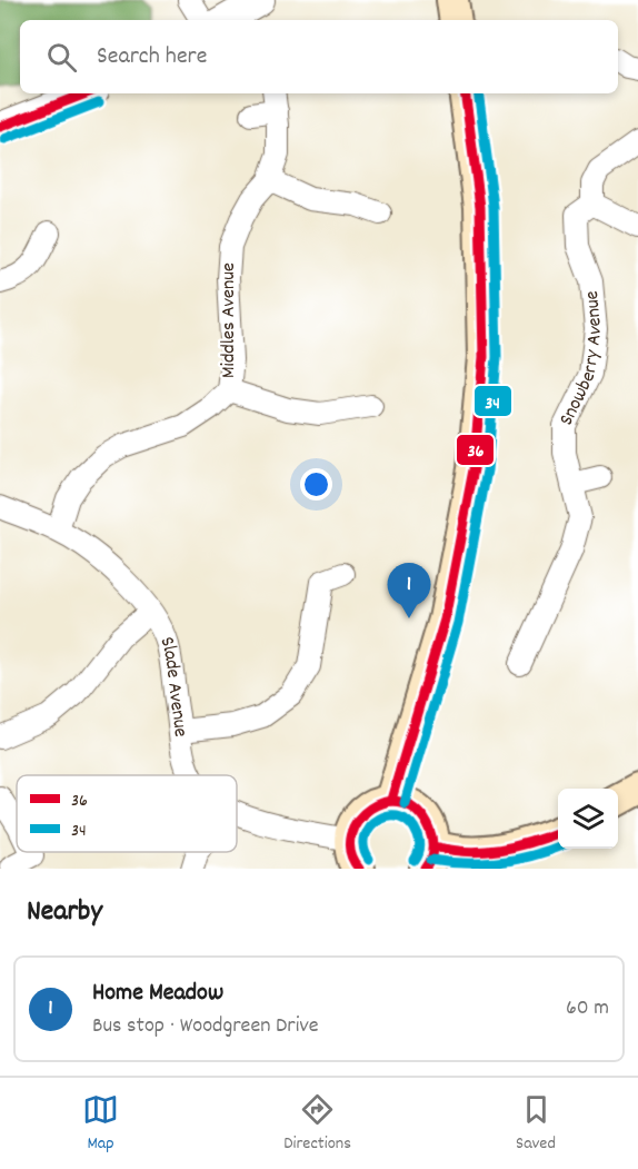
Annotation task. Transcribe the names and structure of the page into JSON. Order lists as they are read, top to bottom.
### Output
{
  "streets": {
    "street": ["Middles Avenue", "Snowberry Avenue", "Slade Avenue"]
  },
  "crossings": [
    ["Middles Avenue", "Slade Avenue"]
  ],
  "lines": ["transit line 36", "transit line 34"],
  "legend": ["36", "34"],
  "page": {
    "search": "Search here",
    "pins": "1",
    "heading": "Nearby",
    "list": [
      {
        "mark": "1",
        "name": "Home Meadow",
        "note": "Bus stop · Woodgreen Drive",
        "value": "60 m"
      }
    ],
    "nav": ["Map", "Directions", "Saved"]
  }
}
